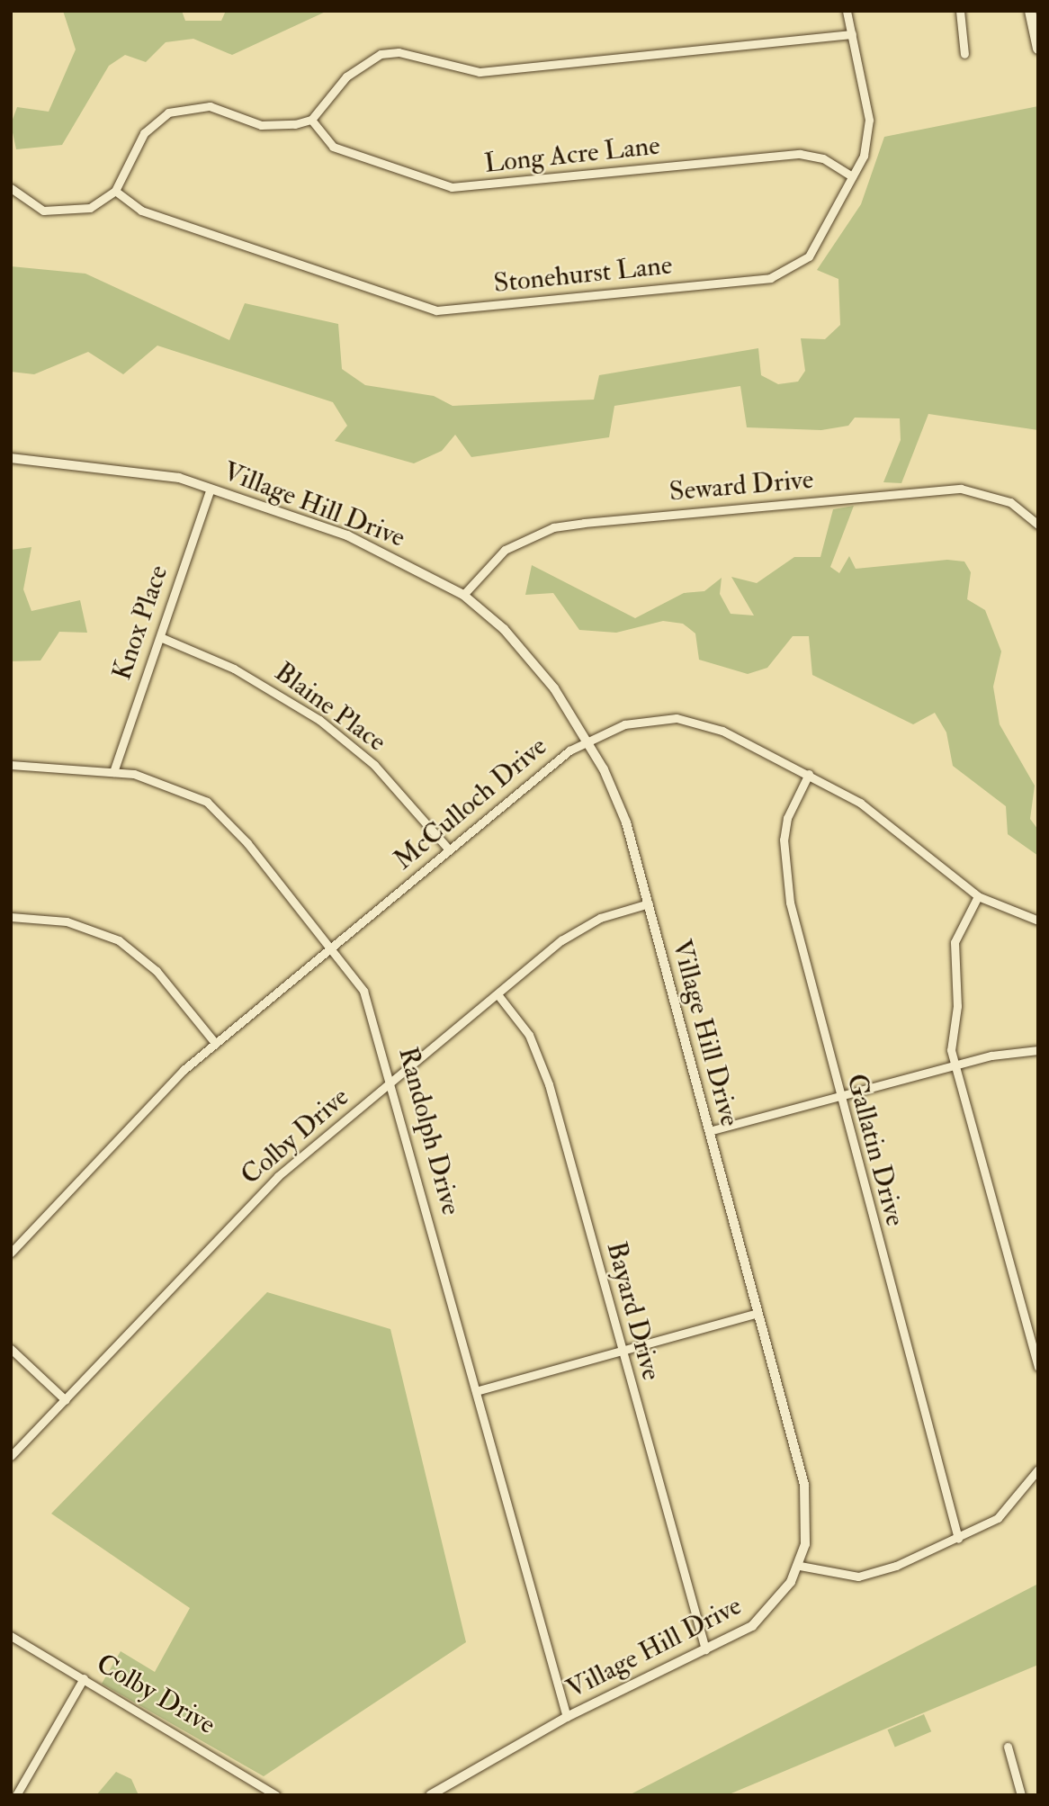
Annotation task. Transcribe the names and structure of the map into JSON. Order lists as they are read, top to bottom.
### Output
{
  "streets": {
    "street": [
      "Long Acre Lane",
      "Stonehurst Lane",
      "Seward Drive",
      "Village Hill Drive",
      "Knox Place",
      "Blaine Place",
      "McCulloch Drive",
      "Randolph Drive",
      "Colby Drive",
      "Gallatin Drive",
      "Bayard Drive"
    ]
  },
  "crossings": [
    ["Long Acre Lane", "Stonehurst Lane"],
    ["Seward Drive", "Village Hill Drive"],
    ["Village Hill Drive", "Knox Place"],
    ["Village Hill Drive", "McCulloch Drive"],
    ["Village Hill Drive", "Randolph Drive"],
    ["Village Hill Drive", "Colby Drive"],
    ["Village Hill Drive", "Bayard Drive"],
    ["Knox Place", "Blaine Place"],
    ["Knox Place", "Randolph Drive"],
    ["Blaine Place", "McCulloch Drive"],
    ["McCulloch Drive", "Randolph Drive"],
    ["McCulloch Drive", "Gallatin Drive"],
    ["Randolph Drive", "Colby Drive"],
    ["Colby Drive", "Bayard Drive"]
  ]
}
